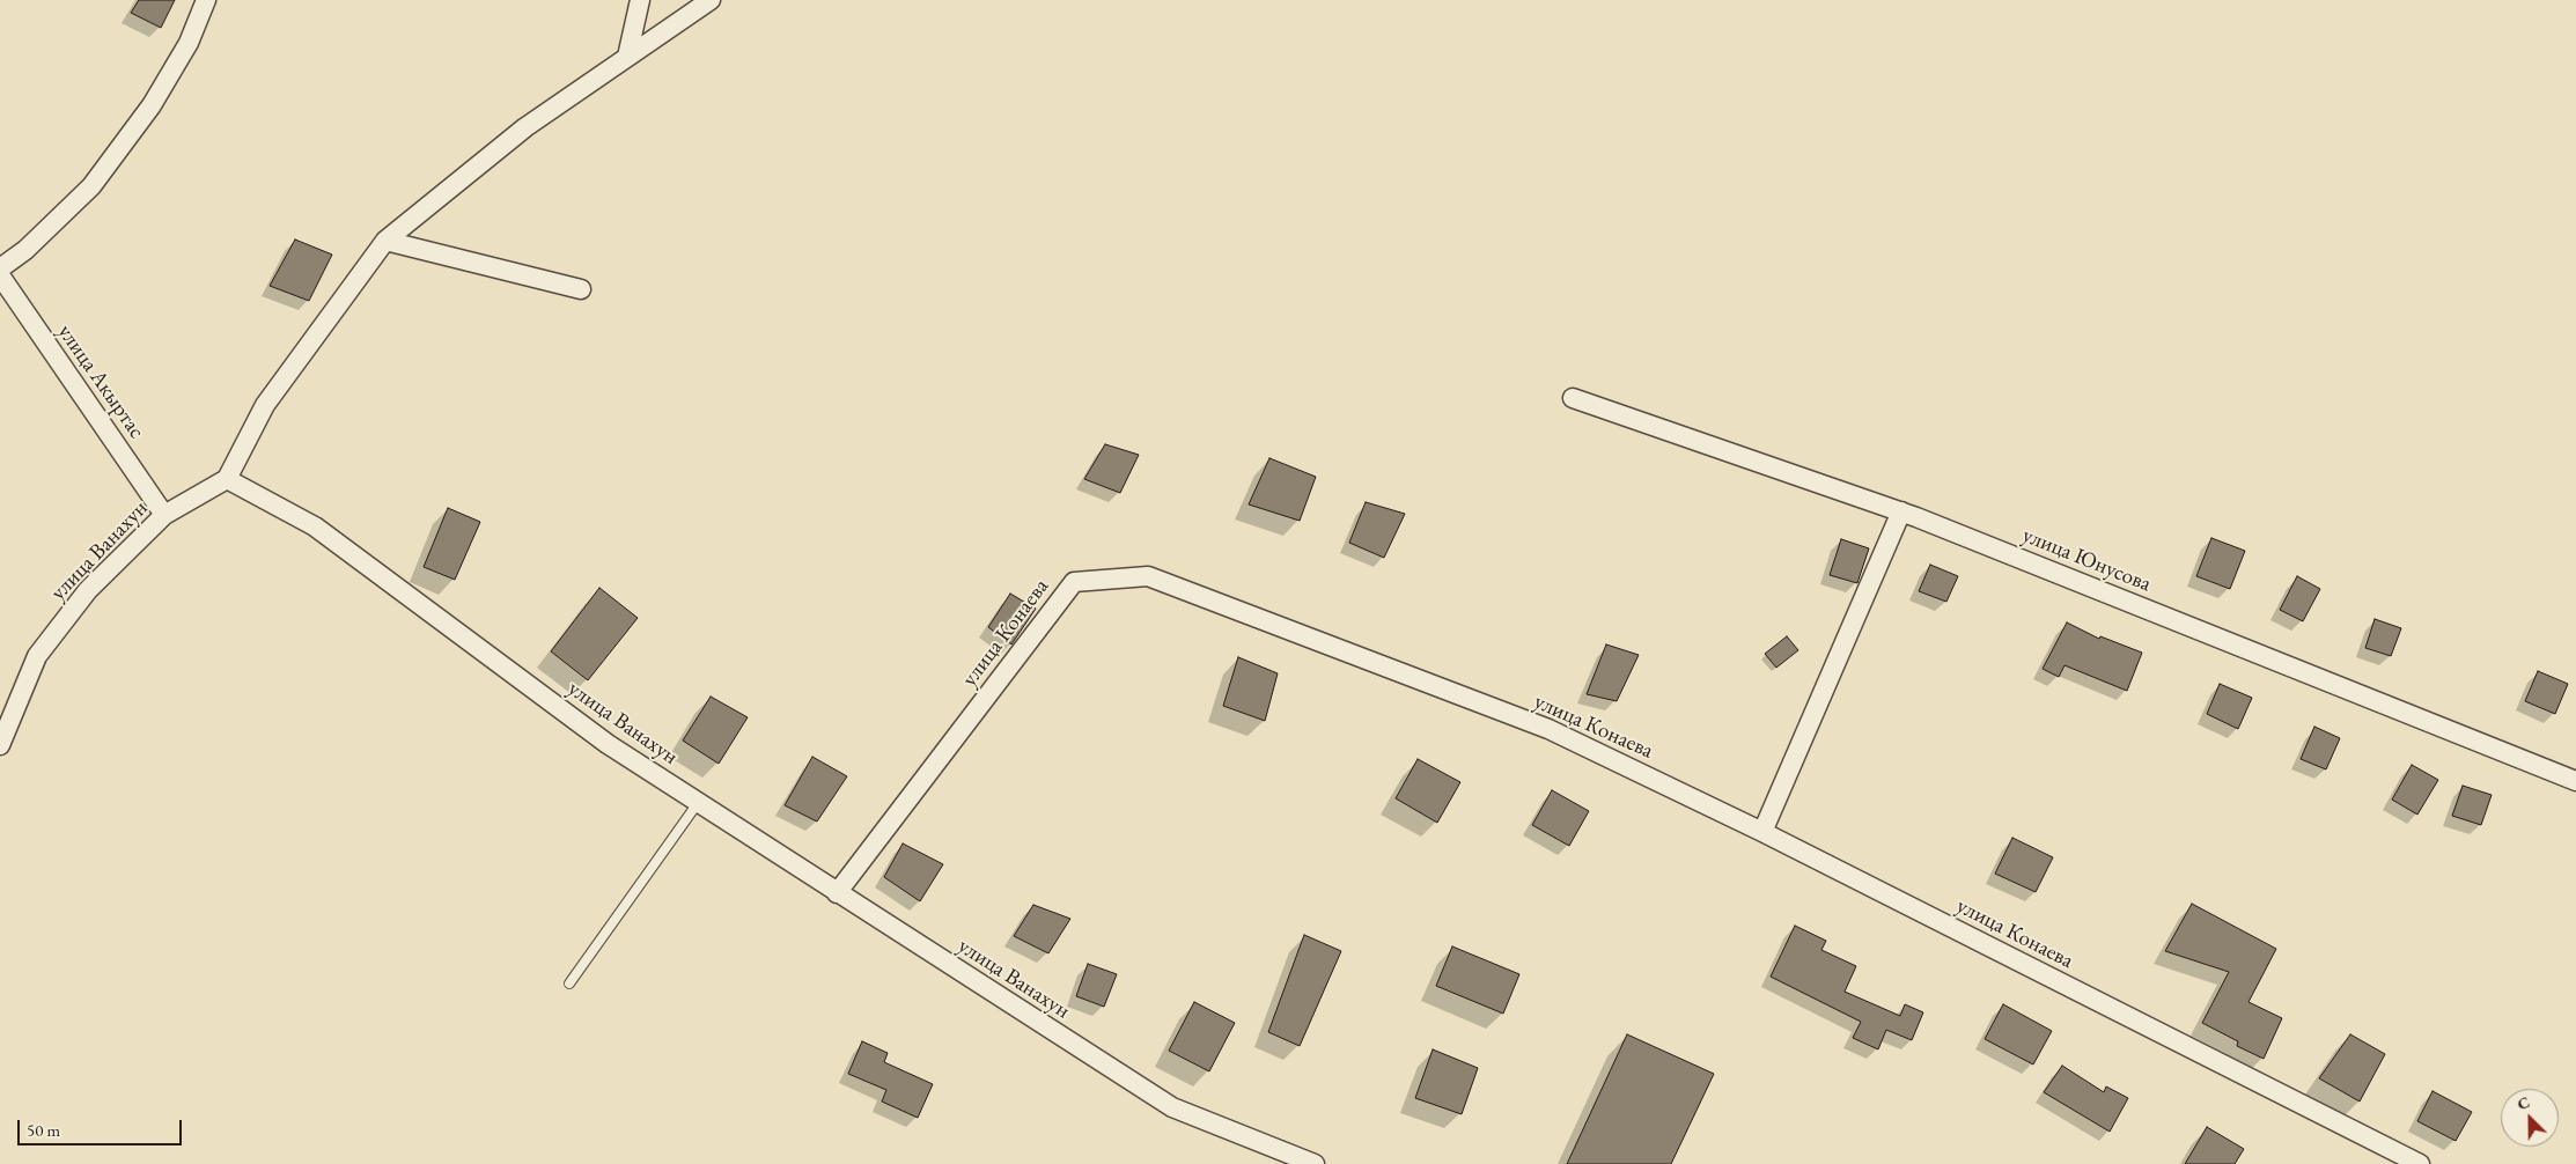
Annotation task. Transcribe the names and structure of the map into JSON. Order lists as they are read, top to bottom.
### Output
{
  "streets": {
    "street": [
      "улица Акыртас",
      "улица Ванахун",
      "улица Юнусова",
      "улица Конаева"
    ]
  },
  "crossings": [
    ["улица Акыртас", "улица Ванахун"],
    ["улица Ванахун", "улица Конаева"]
  ],
  "scale_bar": "50 m",
  "north": "top left"
}
